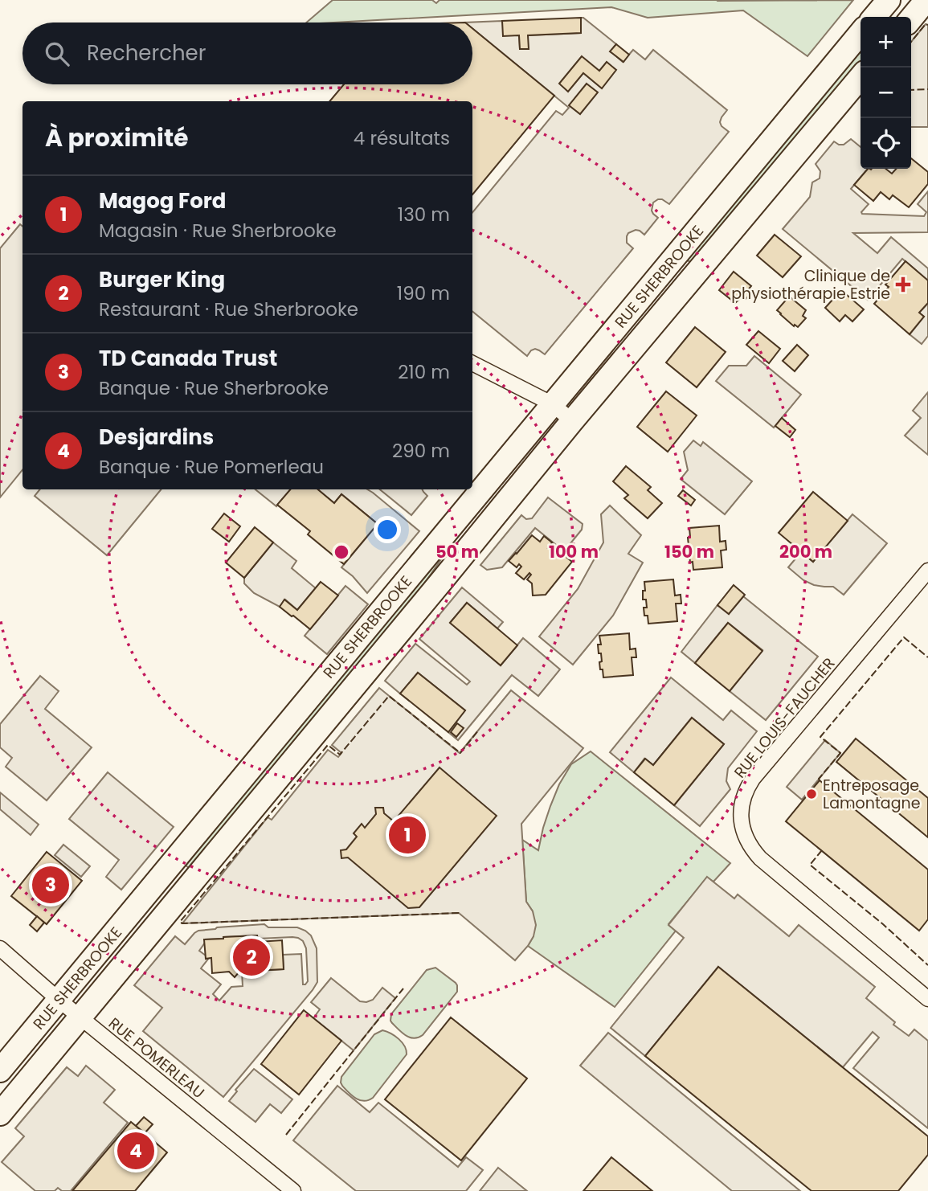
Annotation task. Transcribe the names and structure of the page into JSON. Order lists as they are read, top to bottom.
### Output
{
  "streets": {
    "main road": ["RUE SHERBROOKE"],
    "street": ["RUE LOUIS-FAUCHER", "RUE POMERLEAU"]
  },
  "crossings": [
    ["RUE SHERBROOKE", "RUE POMERLEAU"]
  ],
  "places": {
    "health": ["Clinique de physiothérapie Estrie"],
    "other": ["Entreposage Lamontagne"]
  },
  "page": {
    "map_buttons": ["+", "−"],
    "search": "Rechercher",
    "heading": ["À proximité", "4 résultats"],
    "list": [
      {
        "mark": "1",
        "name": "Magog Ford",
        "note": "Magasin · Rue Sherbrooke",
        "value": "130 m"
      },
      {
        "mark": "2",
        "name": "Burger King",
        "note": "Restaurant · Rue Sherbrooke",
        "value": "190 m"
      },
      {
        "mark": "3",
        "name": "TD Canada Trust",
        "note": "Banque · Rue Sherbrooke",
        "value": "210 m"
      },
      {
        "mark": "4",
        "name": "Desjardins",
        "note": "Banque · Rue Pomerleau",
        "value": "290 m"
      }
    ],
    "pins": [
      "1",
      "3",
      "2",
      "4"
    ]
  },
  "rings": [
    "50 m",
    "100 m",
    "150 m",
    "200 m"
  ]
}
